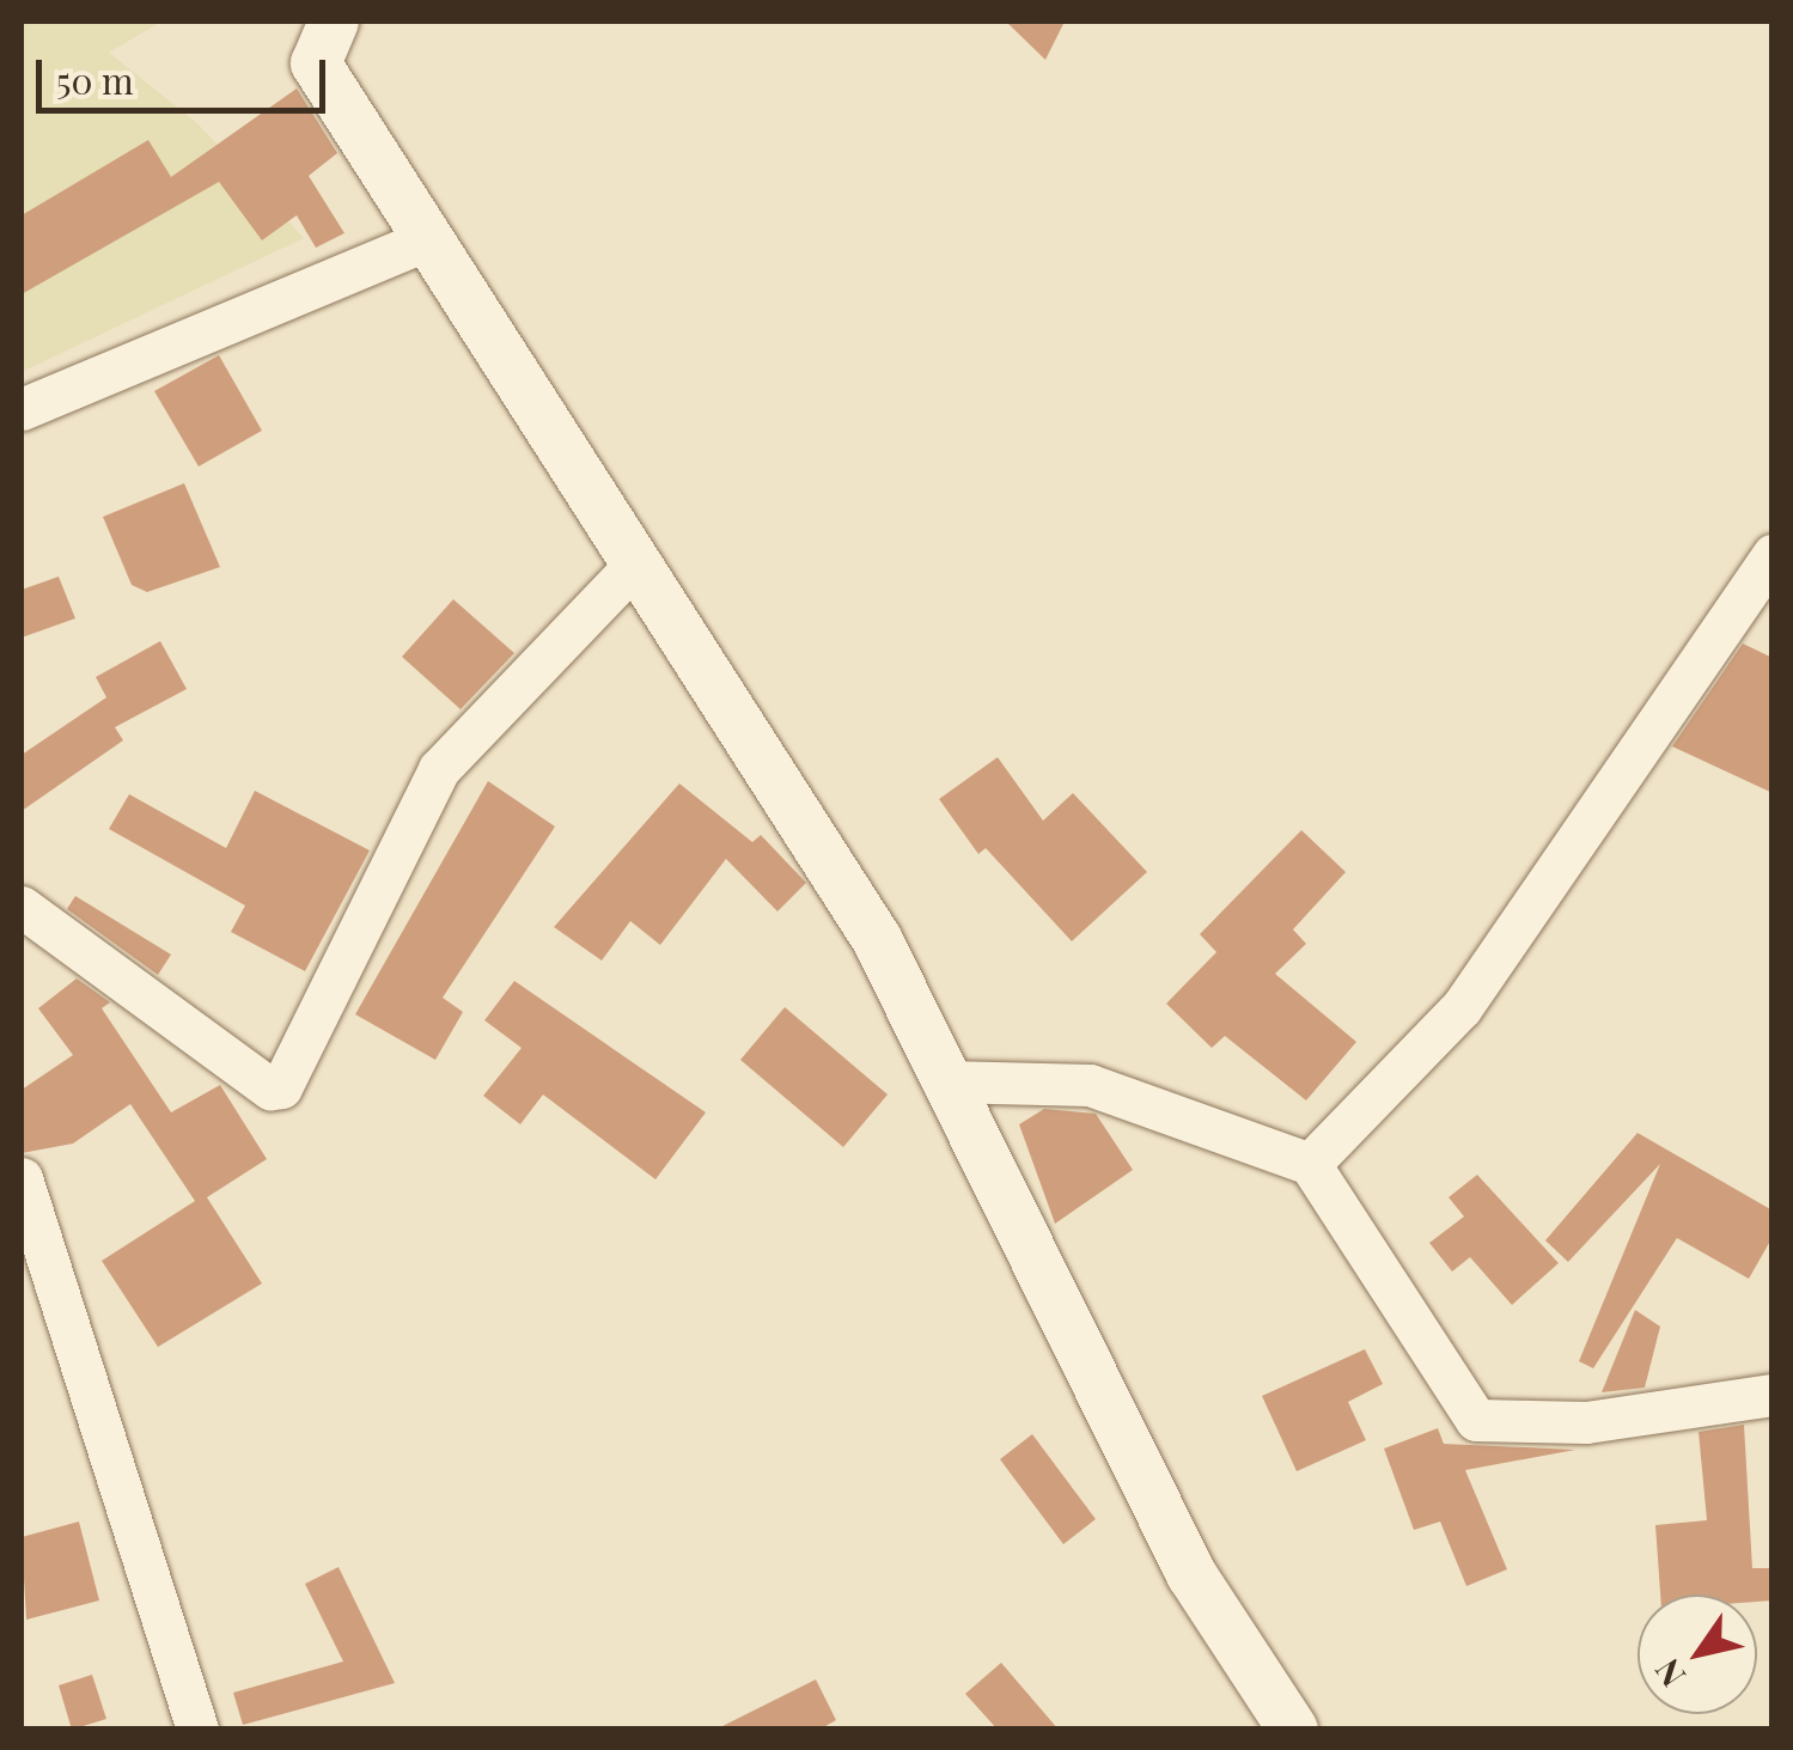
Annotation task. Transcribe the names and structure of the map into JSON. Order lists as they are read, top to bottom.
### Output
{
  "scale_bar": "50 m",
  "north": "bottom left"
}
